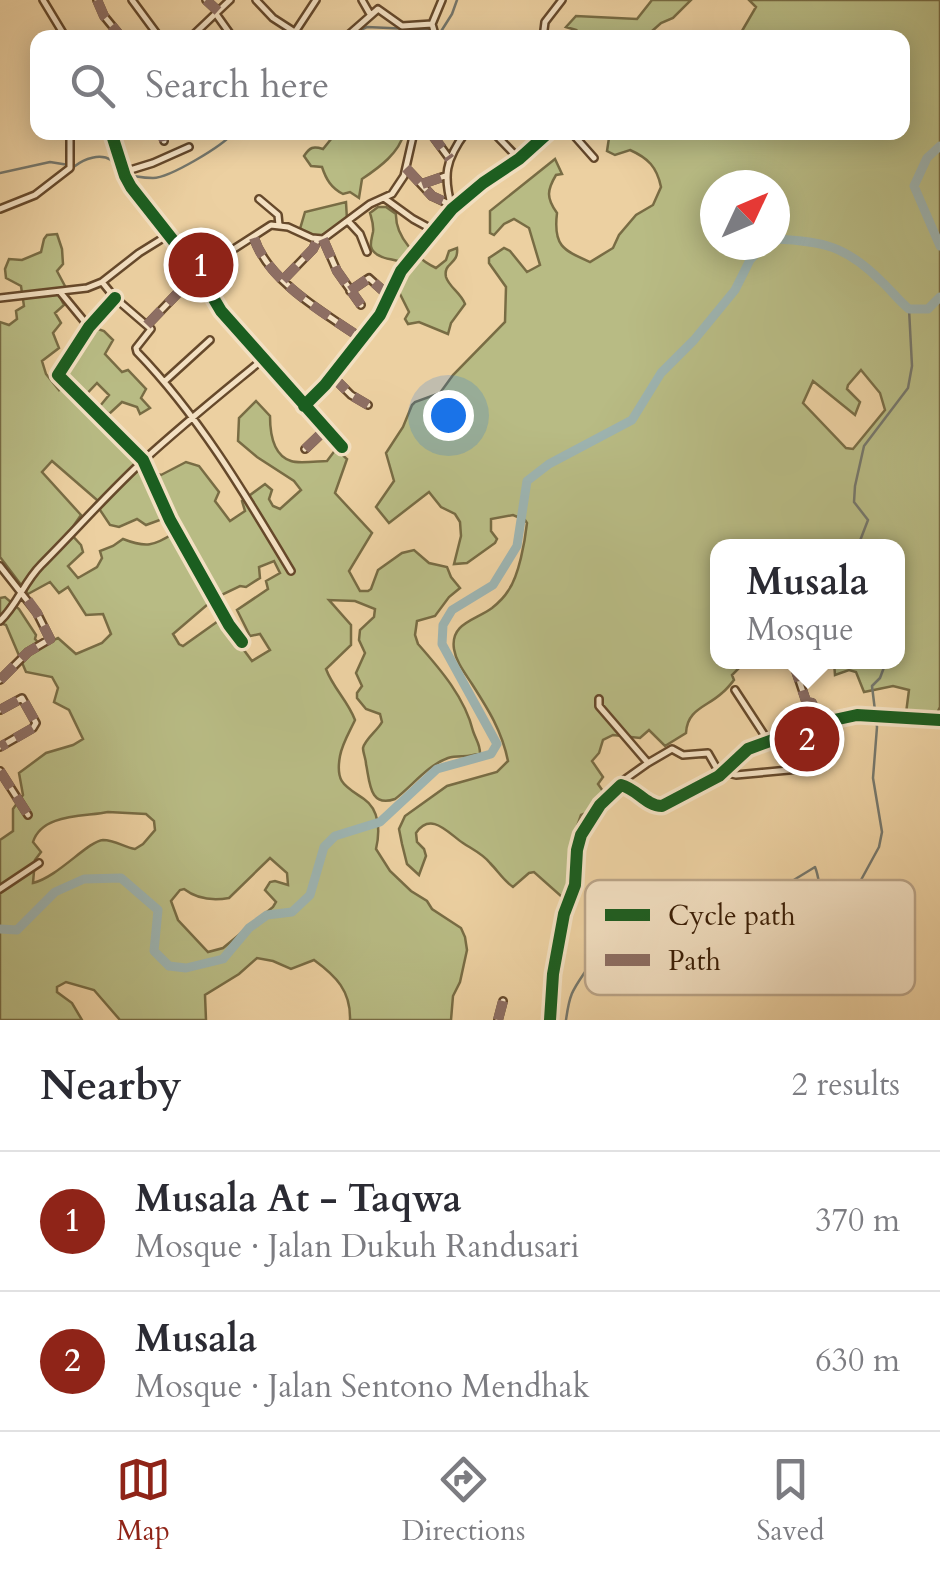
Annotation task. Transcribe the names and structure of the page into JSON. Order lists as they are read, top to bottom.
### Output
{
  "legend": ["Cycle path", "Path"],
  "north": "top right",
  "page": {
    "search": "Search here",
    "pins": ["1", "2"],
    "popup": ["Musala", "Mosque"],
    "heading": ["Nearby", "2 results"],
    "list": [
      {
        "mark": "1",
        "name": "Musala At - Taqwa",
        "note": "Mosque · Jalan Dukuh Randusari",
        "value": "370 m"
      },
      {
        "mark": "2",
        "name": "Musala",
        "note": "Mosque · Jalan Sentono Mendhak",
        "value": "630 m"
      }
    ],
    "nav": ["Map", "Directions", "Saved"]
  }
}
